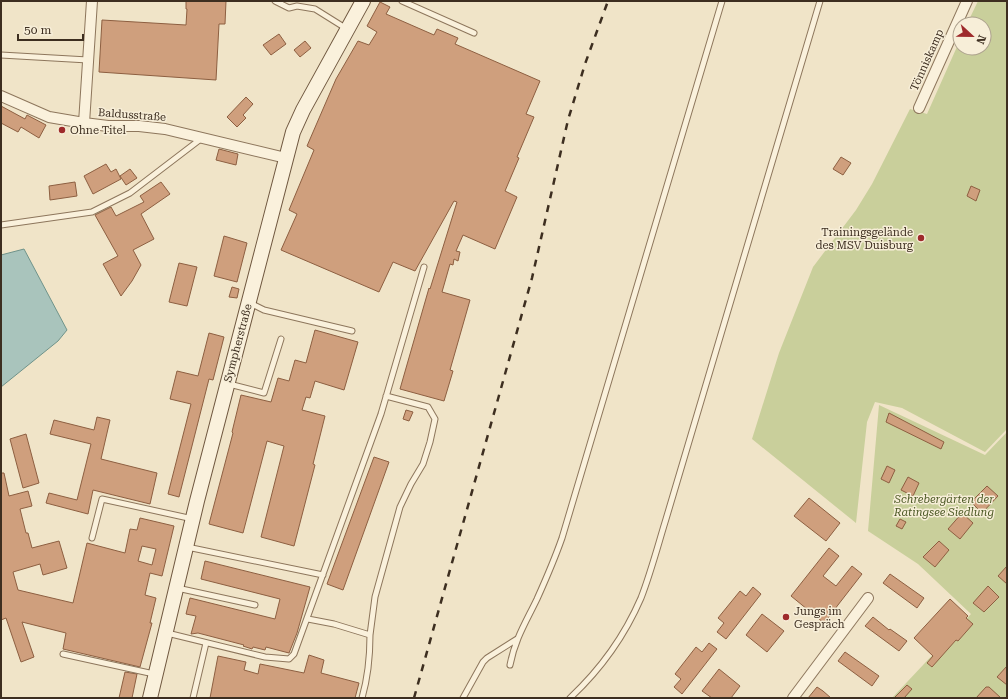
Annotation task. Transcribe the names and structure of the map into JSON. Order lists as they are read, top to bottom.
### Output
{
  "streets": {
    "street": ["Tönniskamp", "Baldusstraße", "Sympherstraße"]
  },
  "crossings": [
    ["Baldusstraße", "Sympherstraße"]
  ],
  "parks": ["Schrebergärten der Ratingsee Siedlung"],
  "places": ["Ohne Titel", "Trainingsgelände des MSV Duisburg", "Jungs im Gespräch"],
  "scale_bar": "50 m",
  "north": "right"
}
